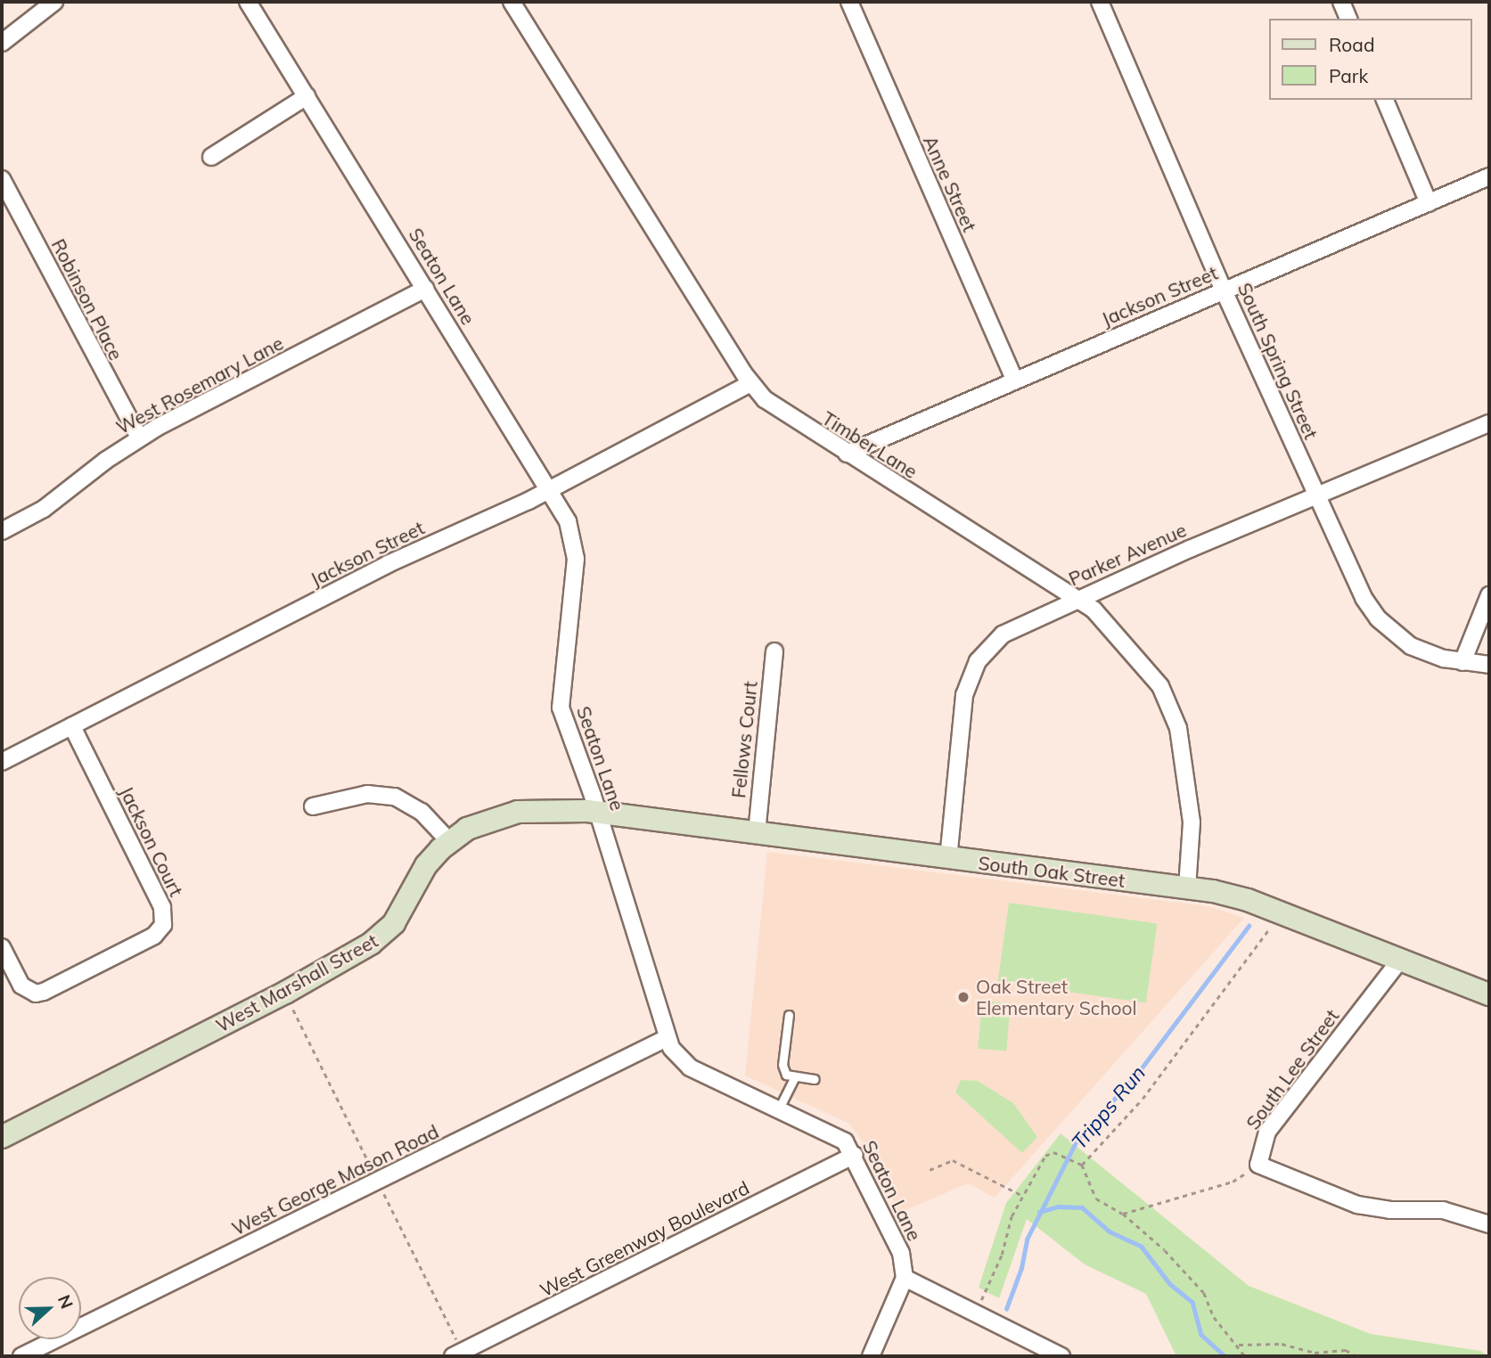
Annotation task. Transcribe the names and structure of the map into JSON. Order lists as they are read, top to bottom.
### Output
{
  "streets": {
    "street": [
      "Anne Street",
      "Seaton Lane",
      "Jackson Street",
      "Robinson Place",
      "South Spring Street",
      "West Rosemary Lane",
      "Timber Lane",
      "Parker Avenue",
      "Fellows Court",
      "Jackson Court",
      "South Oak Street",
      "West Marshall Street",
      "South Lee Street",
      "West George Mason Road",
      "West Greenway Boulevard"
    ]
  },
  "crossings": [
    ["Anne Street", "Jackson Street"],
    ["Seaton Lane", "Jackson Street"],
    ["Seaton Lane", "West Rosemary Lane"],
    ["Seaton Lane", "South Oak Street"],
    ["Seaton Lane", "West Marshall Street"],
    ["Seaton Lane", "West George Mason Road"],
    ["Seaton Lane", "West Greenway Boulevard"],
    ["Jackson Street", "South Spring Street"],
    ["Jackson Street", "Timber Lane"],
    ["Jackson Street", "Jackson Court"],
    ["Robinson Place", "West Rosemary Lane"],
    ["South Spring Street", "Parker Avenue"],
    ["Timber Lane", "Parker Avenue"],
    ["Timber Lane", "South Oak Street"],
    ["Parker Avenue", "South Oak Street"],
    ["Fellows Court", "South Oak Street"],
    ["South Oak Street", "West Marshall Street"],
    ["South Oak Street", "South Lee Street"]
  ],
  "water": ["Tripps Run"],
  "places": ["Oak Street Elementary School"],
  "legend": ["Road", "Park"],
  "north": "right"
}
